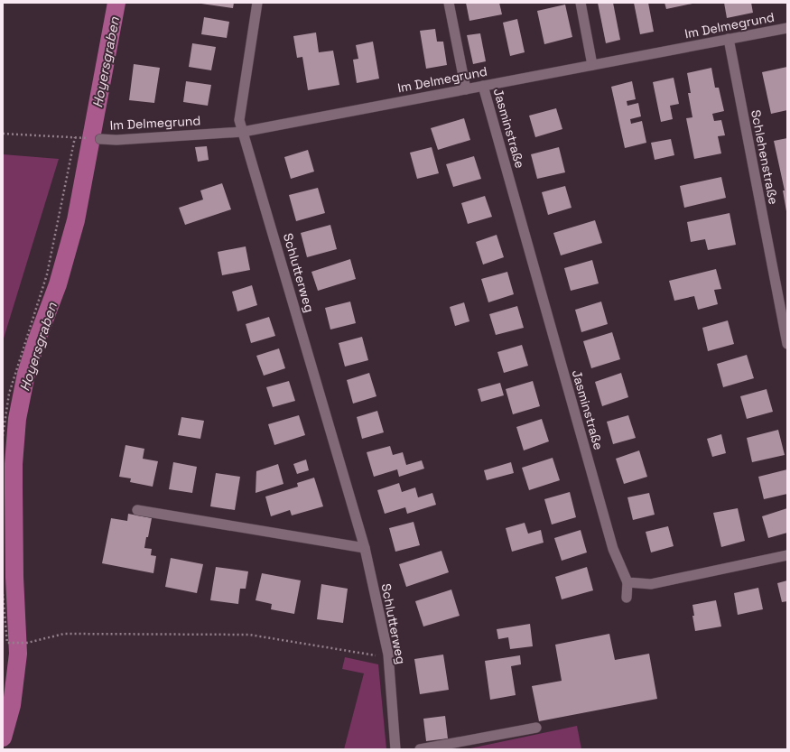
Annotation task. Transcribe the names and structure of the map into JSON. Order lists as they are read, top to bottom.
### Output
{
  "streets": {
    "street": [
      "Im Delmegrund",
      "Jasminstraße",
      "Schlehenstraße",
      "Schlutterweg"
    ]
  },
  "crossings": [
    ["Im Delmegrund", "Jasminstraße"],
    ["Im Delmegrund", "Schlehenstraße"],
    ["Im Delmegrund", "Schlutterweg"]
  ],
  "water": ["Hoyersgraben"]
}
